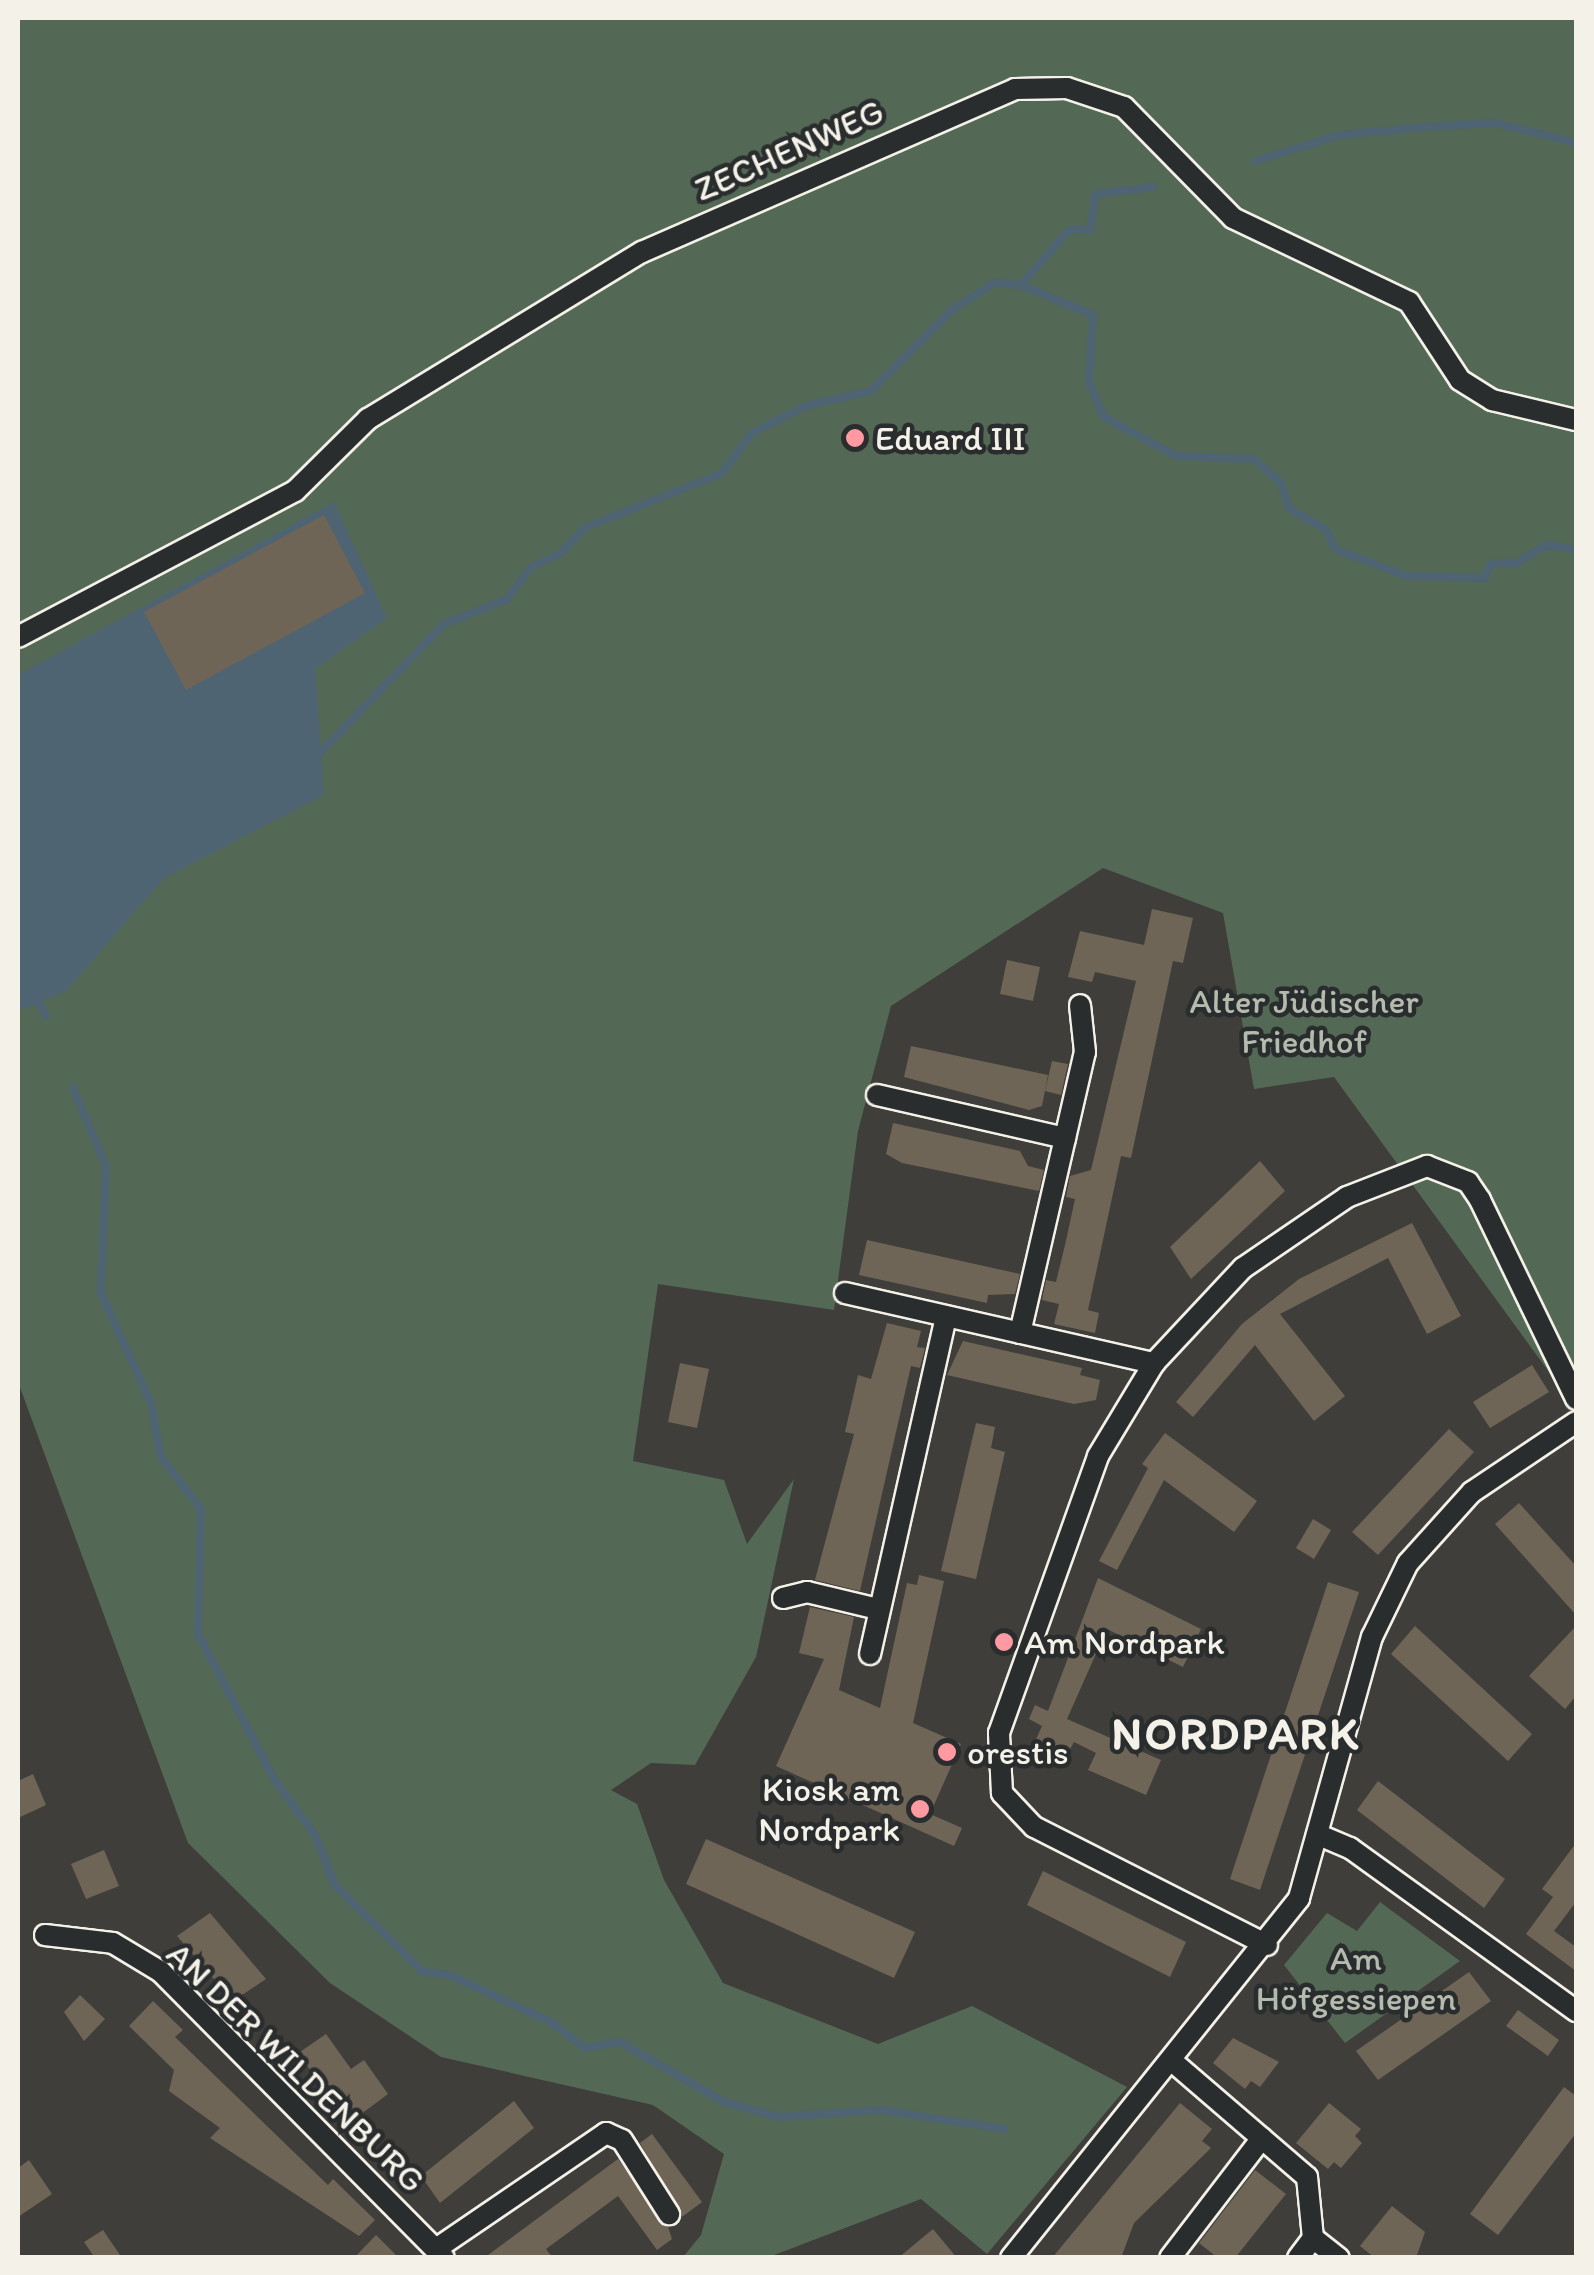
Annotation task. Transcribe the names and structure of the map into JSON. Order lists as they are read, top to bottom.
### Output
{
  "streets": {
    "street": ["ZECHENWEG", "AN DER WILDENBURG"]
  },
  "districts": ["NORDPARK"],
  "parks": ["Alter Jüdischer Friedhof", "Am Höfgessiepen"],
  "places": [
    "Eduard III",
    "Am Nordpark",
    "orestis",
    "Kiosk am Nordpark"
  ]
}
